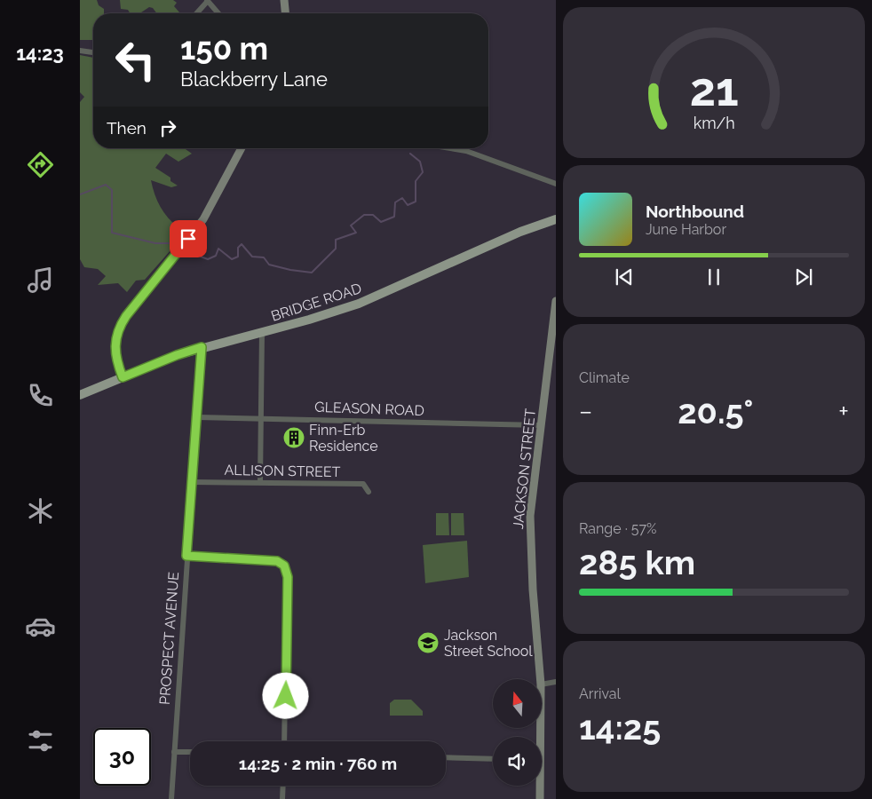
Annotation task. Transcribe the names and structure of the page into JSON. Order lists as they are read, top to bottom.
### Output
{
  "streets": {
    "main road": ["BRIDGE ROAD"],
    "street": [
      "GLEASON ROAD",
      "JACKSON STREET",
      "ALLISON STREET",
      "PROSPECT AVENUE"
    ]
  },
  "crossings": [
    ["BRIDGE ROAD", "PROSPECT AVENUE"],
    ["GLEASON ROAD", "JACKSON STREET"],
    ["GLEASON ROAD", "PROSPECT AVENUE"],
    ["ALLISON STREET", "PROSPECT AVENUE"]
  ],
  "places": {
    "building": ["Finn-Erb Residence"],
    "school or university": ["Jackson Street School"]
  },
  "north": "top",
  "page": {
    "tabs": "14:23",
    "turn": ["150 m", "Blackberry Lane"],
    "then": "Then",
    "song": ["Northbound", "June Harbor"],
    "tile": [
      "Climate",
      ["Range · 57%", "285 km"],
      ["Arrival", "14:25"]
    ],
    "heat": ["−", "20.5°", "+"],
    "limit": "30",
    "trip": "14:25 · 2 min · 760 m",
    "gauge": ["21", "km/h"]
  }
}
